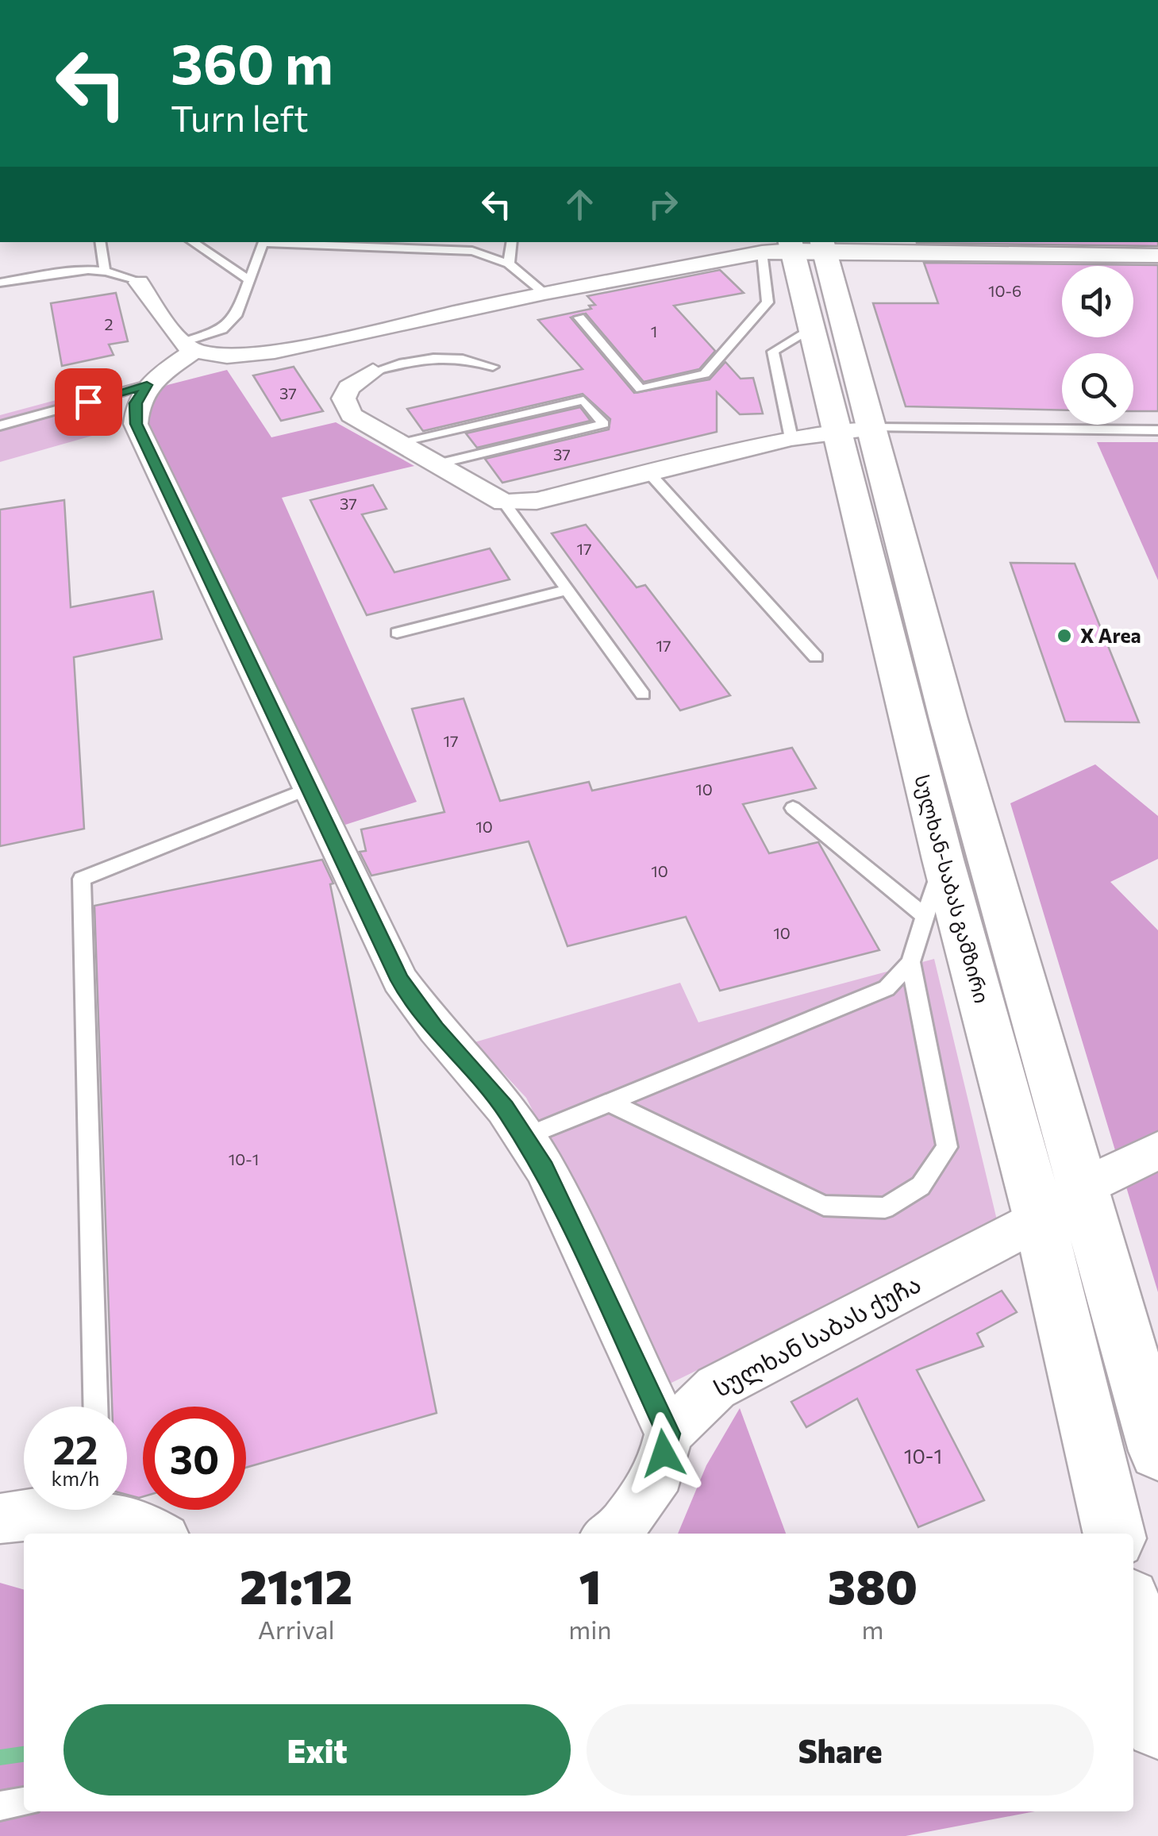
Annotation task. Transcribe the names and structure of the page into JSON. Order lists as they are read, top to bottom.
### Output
{
  "streets": {
    "main road": ["სულხან-საბას გამზირი"],
    "street": ["სულხან საბას ქუჩა"]
  },
  "crossings": [
    ["სულხან-საბას გამზირი", "სულხან საბას ქუჩა"]
  ],
  "places": ["X Area"],
  "house_numbers": [
    "10-6",
    "2",
    "1",
    "37",
    "37",
    "37",
    "17",
    "17",
    "17",
    "10",
    "10",
    "10",
    "10",
    "10-1",
    "10-1"
  ],
  "page": {
    "turn": ["360 m", "Turn left"],
    "speed": "22 km/h",
    "limit": "30",
    "eta": [
      "21:12",
      "Arrival",
      "1",
      "min",
      "380",
      "m"
    ],
    "buttons": ["Exit", "Share"]
  }
}
